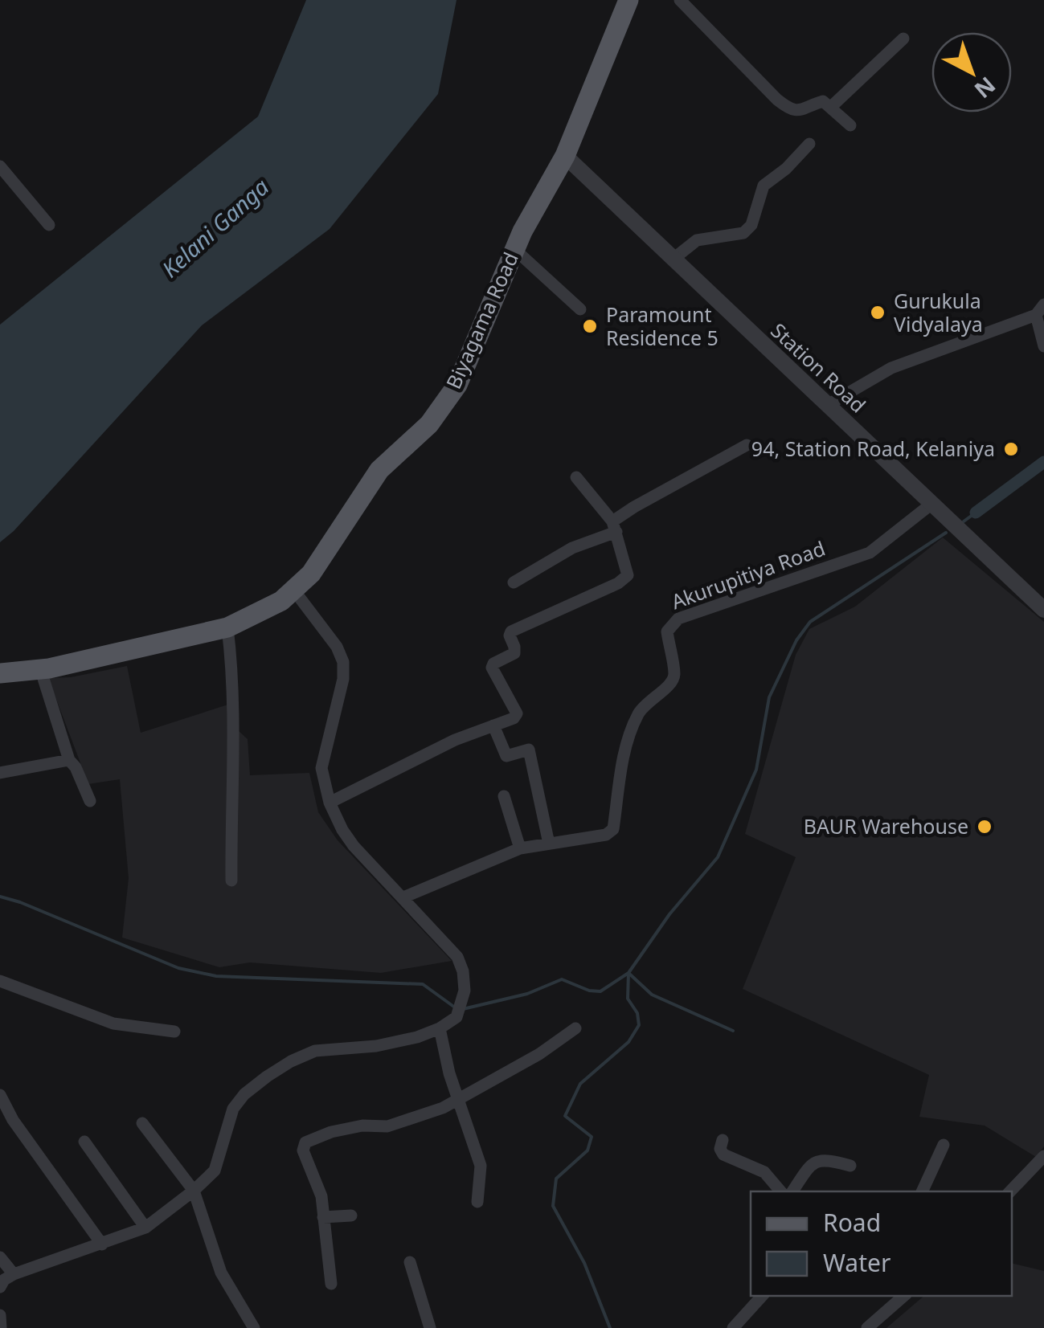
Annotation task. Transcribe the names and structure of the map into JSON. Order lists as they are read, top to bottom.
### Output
{
  "streets": {
    "main road": ["Biyagama Road"],
    "street": ["Station Road", "Akurupitiya Road"]
  },
  "crossings": [
    ["Biyagama Road", "Station Road"],
    ["Station Road", "Akurupitiya Road"]
  ],
  "water": ["Kelani Ganga"],
  "places": [
    "Gurukula Vidyalaya",
    "Paramount Residence 5",
    "94, Station Road, Kelaniya",
    "BAUR Warehouse"
  ],
  "legend": ["Road", "Water"],
  "north": "bottom right"
}
